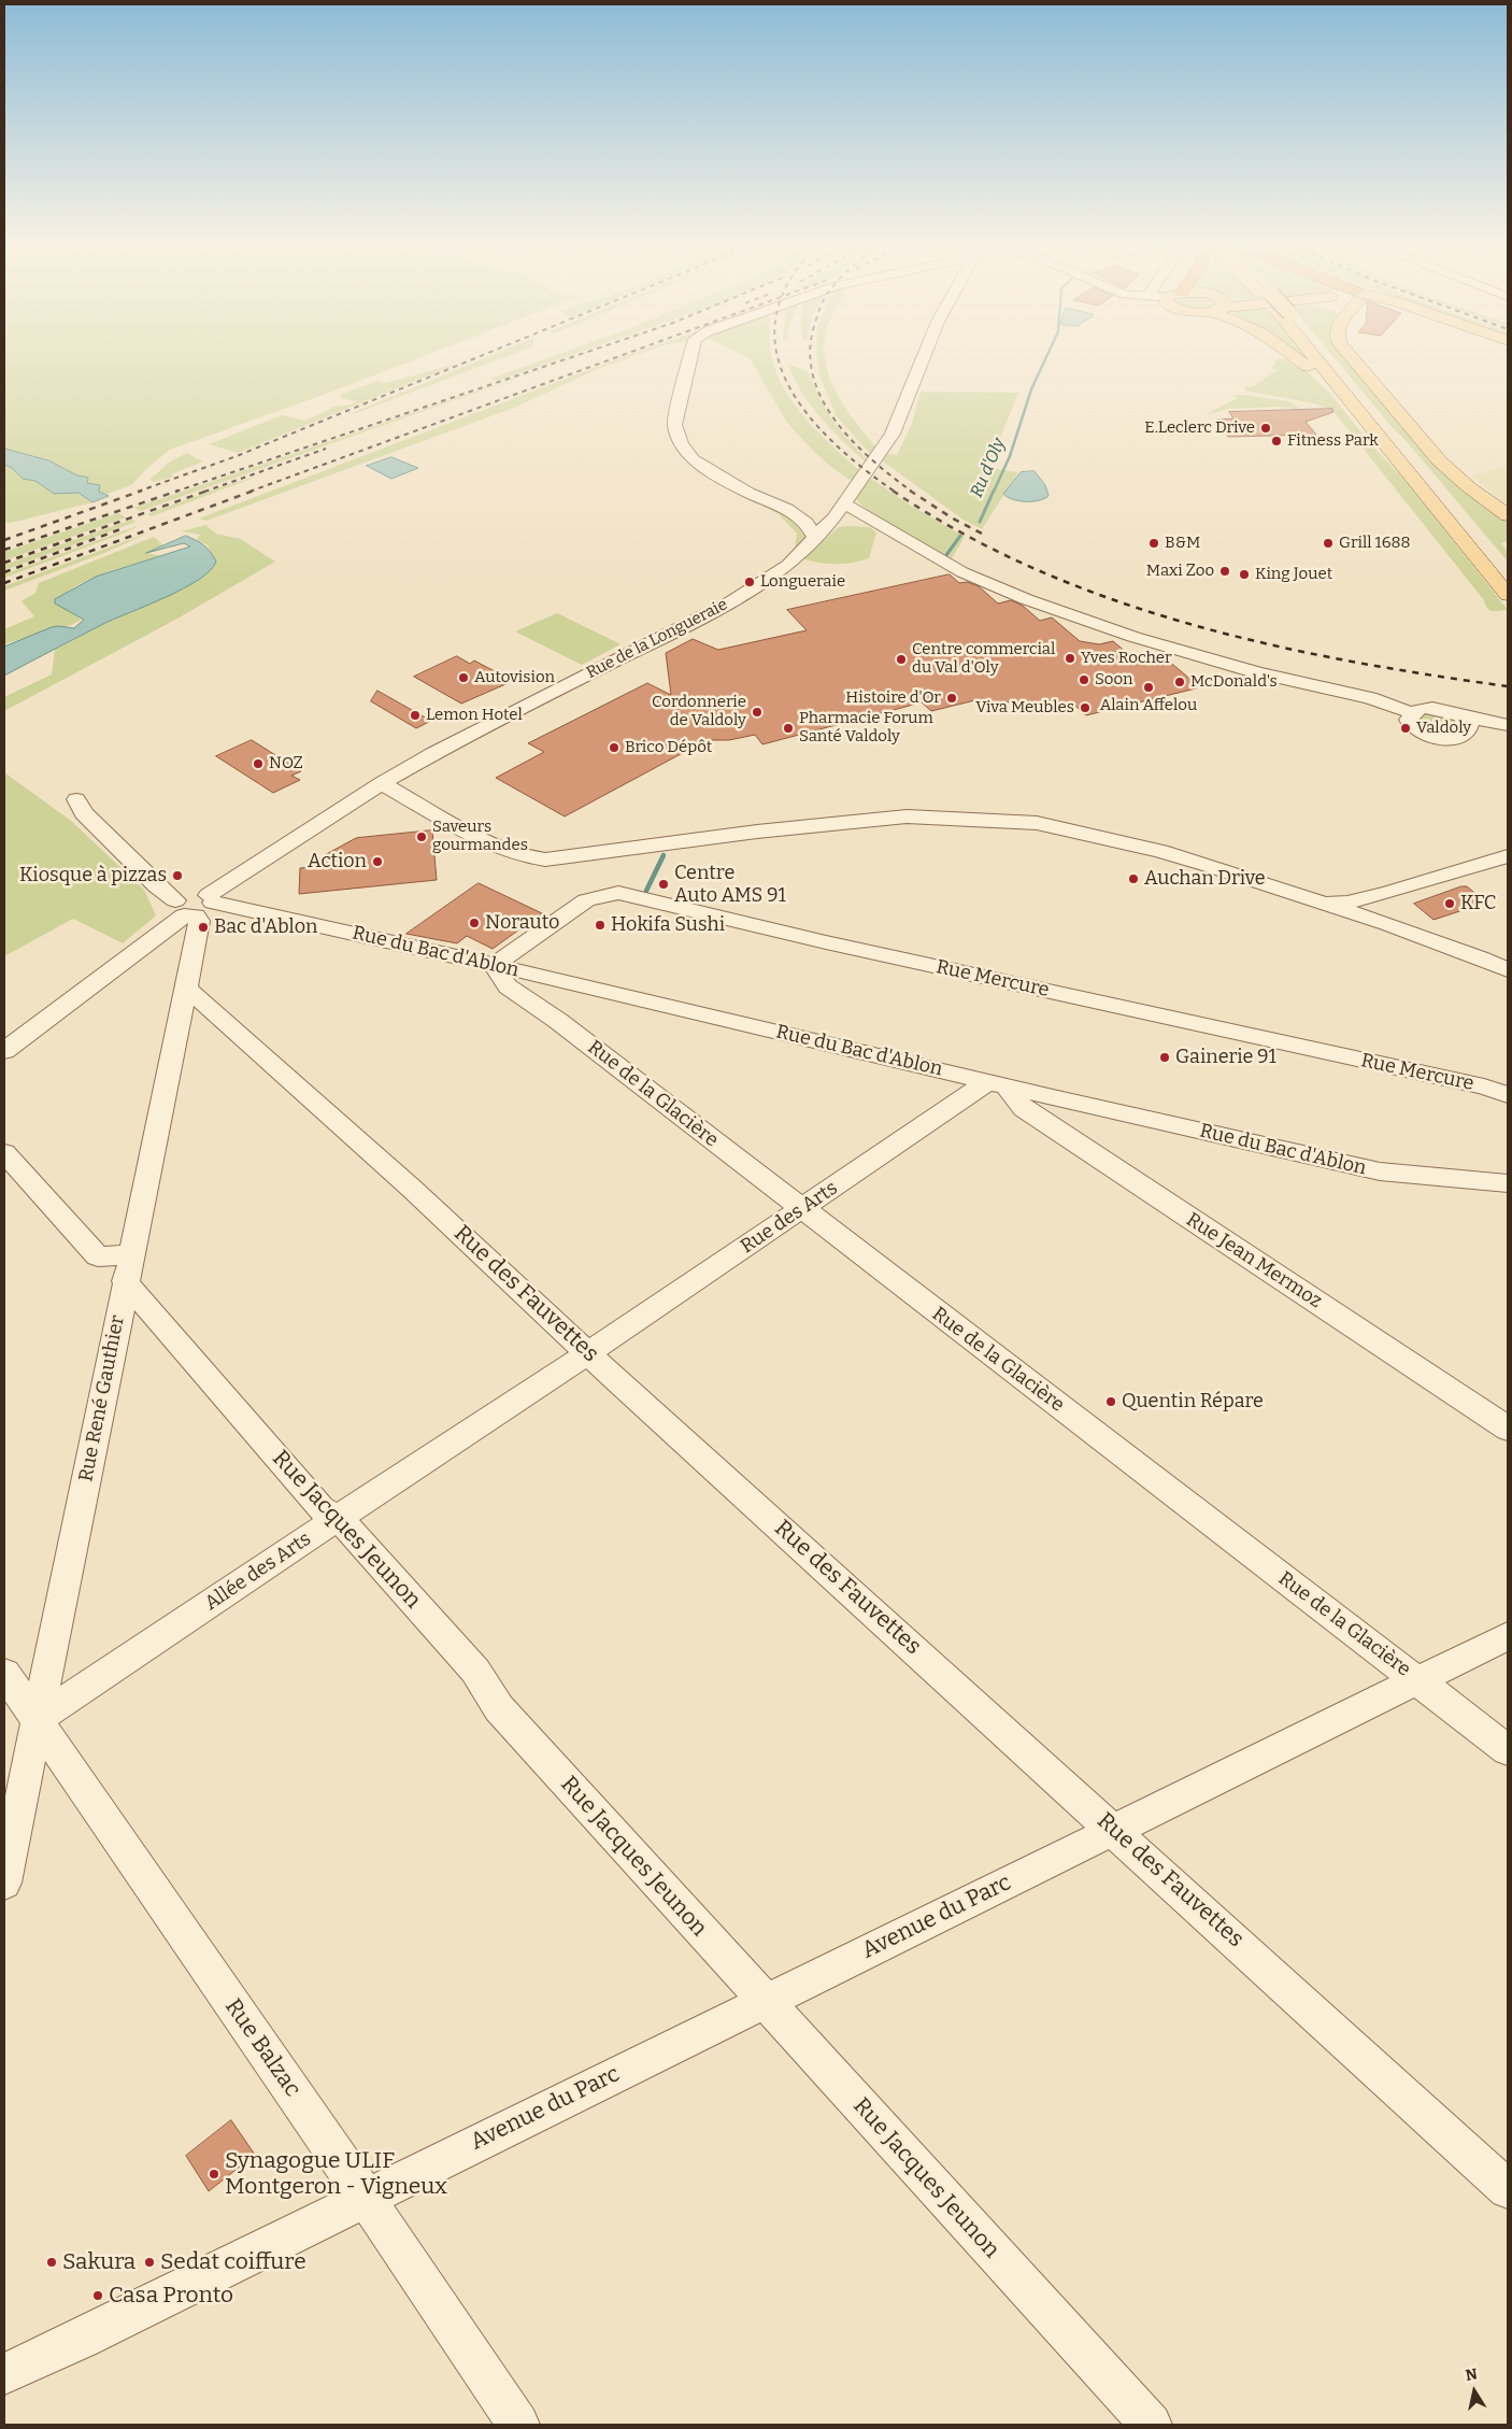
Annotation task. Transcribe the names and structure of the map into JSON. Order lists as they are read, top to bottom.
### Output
{
  "streets": {
    "street": [
      "Rue de la Longueraie",
      "Rue du Bac d'Ablon",
      "Rue Mercure",
      "Rue de la Glacière",
      "Rue des Arts",
      "Rue Jean Mermoz",
      "Rue des Fauvettes",
      "Rue René Gauthier",
      "Rue Jacques Jeunon",
      "Allée des Arts",
      "Avenue du Parc",
      "Rue Balzac"
    ]
  },
  "crossings": [
    ["Rue de la Longueraie", "Rue du Bac d'Ablon"],
    ["Rue de la Longueraie", "Rue René Gauthier"],
    ["Rue du Bac d'Ablon", "Rue Mercure"],
    ["Rue du Bac d'Ablon", "Rue de la Glacière"],
    ["Rue du Bac d'Ablon", "Rue des Arts"],
    ["Rue du Bac d'Ablon", "Rue Jean Mermoz"],
    ["Rue du Bac d'Ablon", "Rue René Gauthier"],
    ["Rue de la Glacière", "Rue des Arts"],
    ["Rue de la Glacière", "Avenue du Parc"],
    ["Rue des Arts", "Rue Jean Mermoz"],
    ["Rue des Arts", "Rue des Fauvettes"],
    ["Rue des Arts", "Allée des Arts"],
    ["Rue des Fauvettes", "Rue René Gauthier"],
    ["Rue des Fauvettes", "Allée des Arts"],
    ["Rue des Fauvettes", "Avenue du Parc"],
    ["Rue René Gauthier", "Rue Jacques Jeunon"],
    ["Rue René Gauthier", "Allée des Arts"],
    ["Rue René Gauthier", "Rue Balzac"],
    ["Rue Jacques Jeunon", "Allée des Arts"],
    ["Rue Jacques Jeunon", "Avenue du Parc"],
    ["Allée des Arts", "Rue Balzac"],
    ["Avenue du Parc", "Rue Balzac"]
  ],
  "water": ["Ru d'Oly"],
  "places": [
    "E.Leclerc Drive",
    "Fitness Park",
    "B&M",
    "Grill 1688",
    "Maxi Zoo",
    "King Jouet",
    "Longueraie",
    "Yves Rocher",
    "Centre commercial du Val d'Oly",
    "Autovision",
    "Soon",
    "McDonald's",
    "Alain Affelou",
    "Histoire d'Or",
    "Viva Meubles",
    "Cordonnerie de Valdoly",
    "Lemon Hotel",
    "Pharmacie Forum Santé Valdoly",
    "Valdoly",
    "Brico Dépôt",
    "NOZ",
    "Saveurs gourmandes",
    "Action",
    "Kiosque à pizzas",
    "Auchan Drive",
    "Centre Auto AMS 91",
    "KFC",
    "Norauto",
    "Hokifa Sushi",
    "Bac d'Ablon",
    "Gainerie 91",
    "Quentin Répare",
    "Synagogue ULIF Montgeron - Vigneux",
    "Sakura",
    "Sedat coiffure",
    "Casa Pronto"
  ],
  "north": "top"
}
